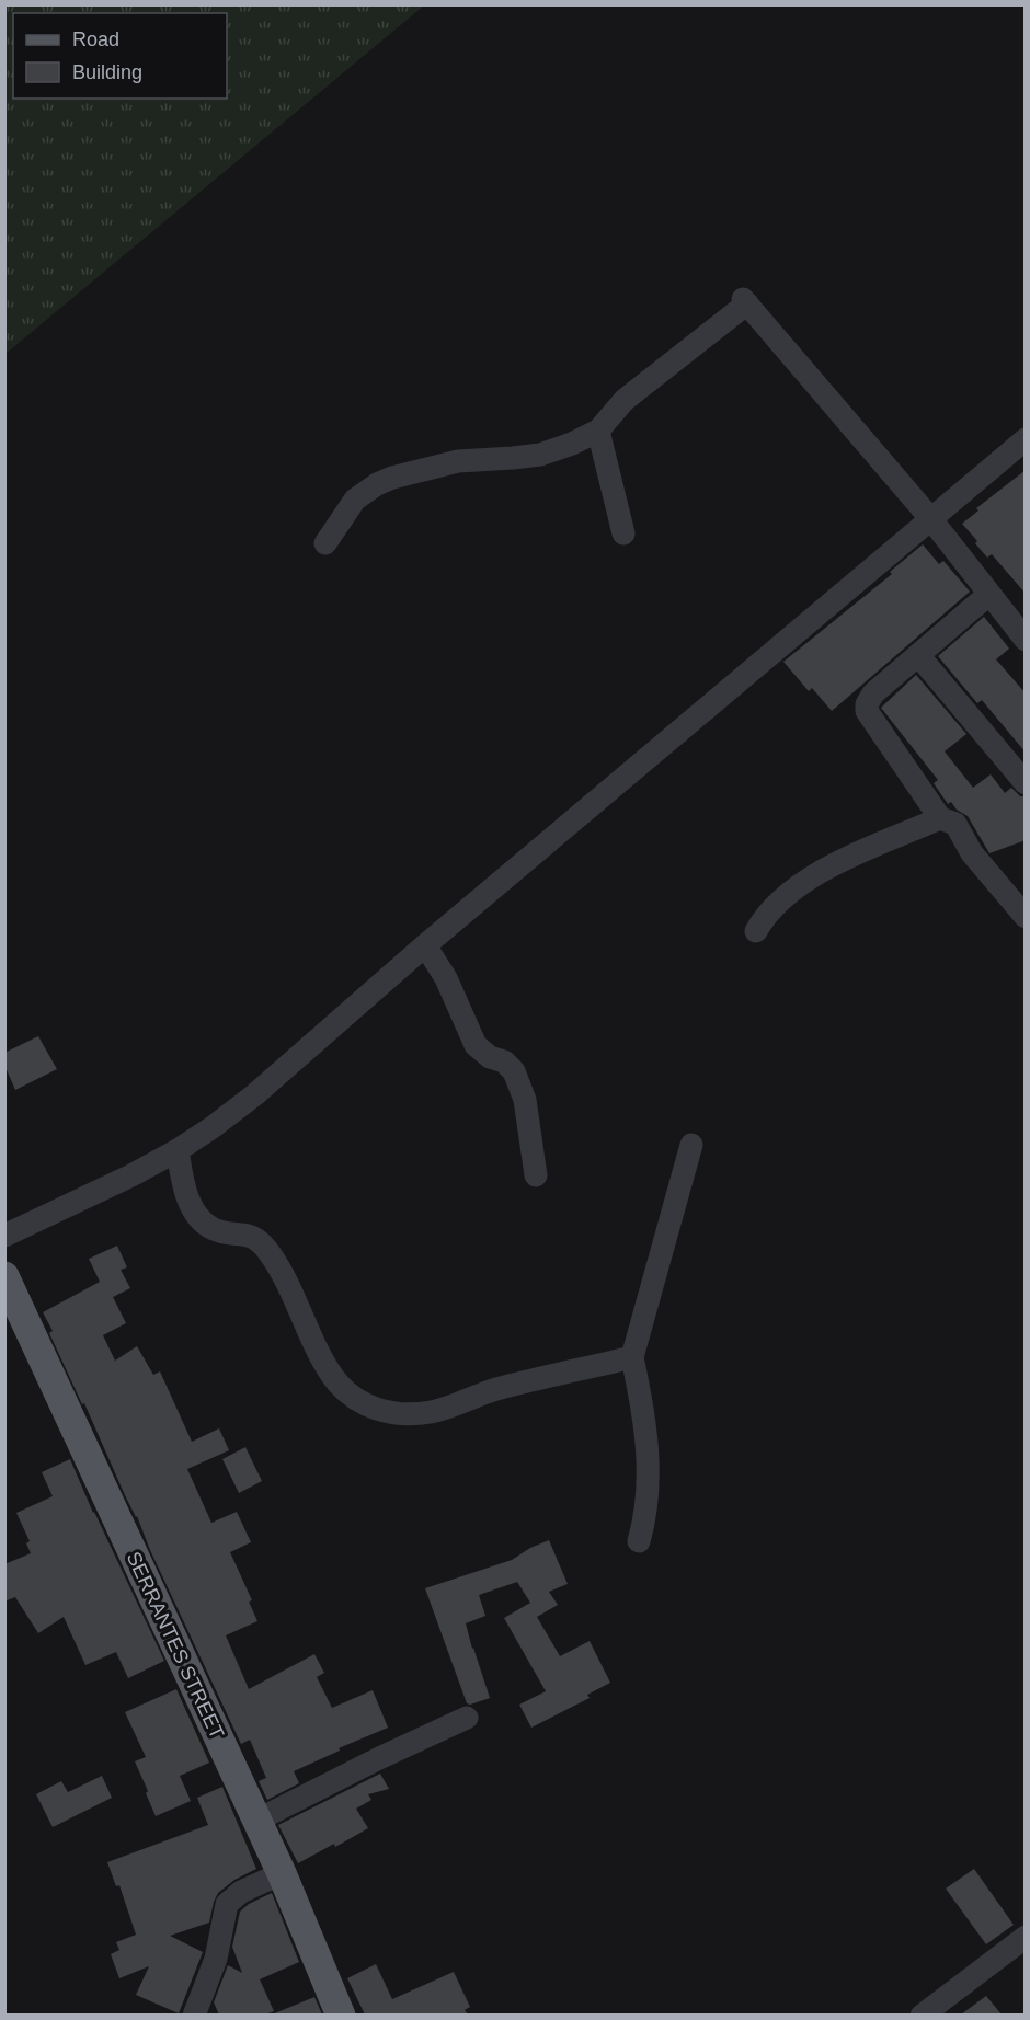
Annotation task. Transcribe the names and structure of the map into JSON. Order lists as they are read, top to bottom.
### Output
{
  "streets": {
    "main road": ["SERRANTES STREET"]
  },
  "legend": ["Road", "Building"]
}
